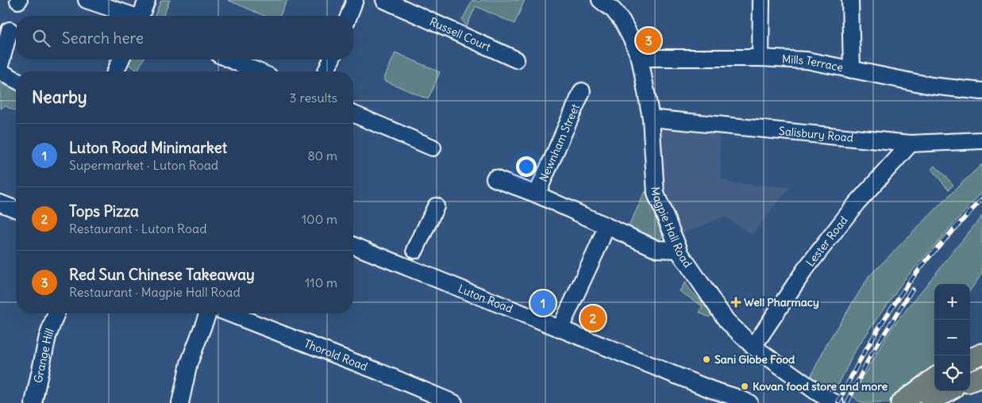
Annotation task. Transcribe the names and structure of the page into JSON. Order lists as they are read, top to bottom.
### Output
{
  "streets": {
    "street": [
      "Russell Court",
      "Mills Terrace",
      "Salisbury Road",
      "Newnham Street",
      "Magpie Hall Road",
      "Lester Road",
      "Luton Road",
      "Grange Hill",
      "Thorold Road"
    ]
  },
  "crossings": [
    ["Mills Terrace", "Magpie Hall Road"],
    ["Salisbury Road", "Magpie Hall Road"],
    ["Salisbury Road", "Lester Road"],
    ["Newnham Street", "Magpie Hall Road"],
    ["Magpie Hall Road", "Lester Road"]
  ],
  "places": {
    "health": ["Well Pharmacy"],
    "other": ["Sani Globe Food", "Kovan food store and more"]
  },
  "page": {
    "search": "Search here",
    "pins": ["3", "1", "2"],
    "heading": ["Nearby", "3 results"],
    "list": [
      {
        "mark": "1",
        "name": "Luton Road Minimarket",
        "note": "Supermarket · Luton Road",
        "value": "80 m"
      },
      {
        "mark": "2",
        "name": "Tops Pizza",
        "note": "Restaurant · Luton Road",
        "value": "100 m"
      },
      {
        "mark": "3",
        "name": "Red Sun Chinese Takeaway",
        "note": "Restaurant · Magpie Hall Road",
        "value": "110 m"
      }
    ],
    "map_buttons": ["+", "−"]
  }
}
